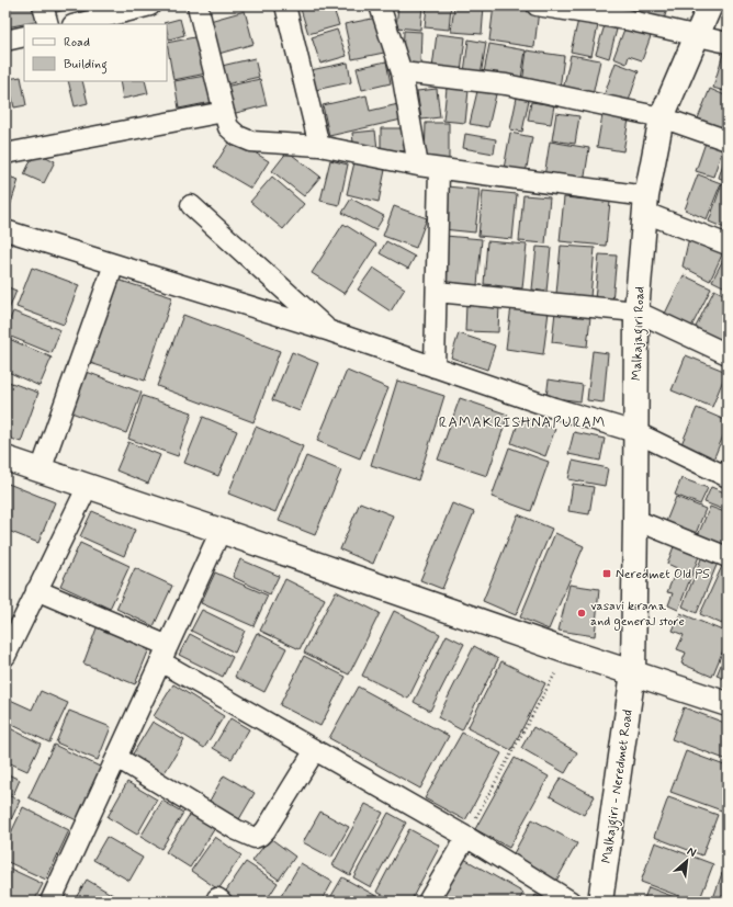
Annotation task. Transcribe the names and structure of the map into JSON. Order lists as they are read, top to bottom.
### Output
{
  "streets": {
    "main road": ["Malkajagiri Road", "Malkajgiri - Neredmet Road"]
  },
  "crossings": [
    ["Malkajagiri Road", "Malkajgiri - Neredmet Road"]
  ],
  "districts": ["RAMAKRISHNAPURAM"],
  "places": {
    "transit": ["Neredmet Old PS"],
    "other": ["vasavi kirana and general store"]
  },
  "legend": ["Road", "Building"],
  "north": "top right"
}
